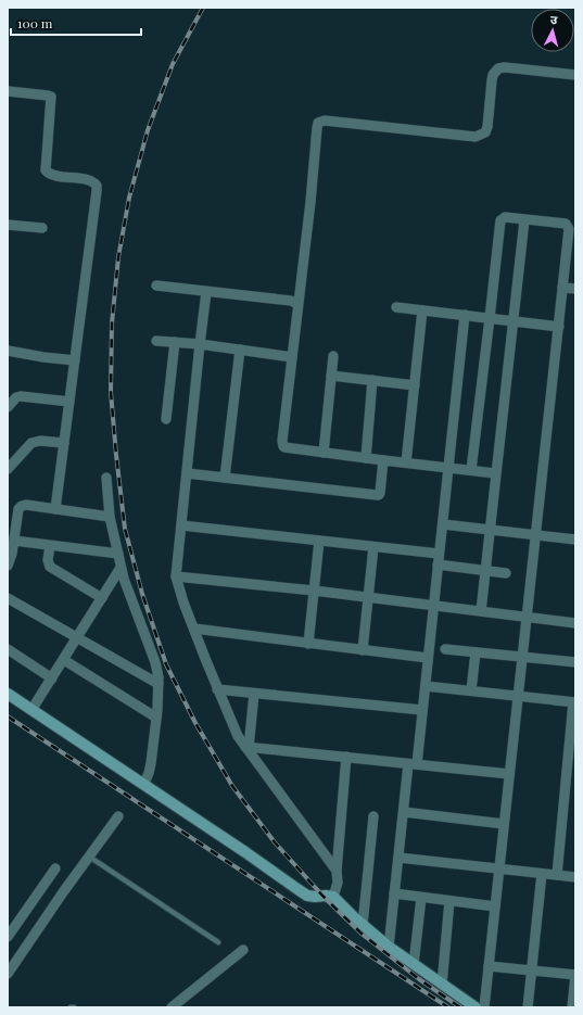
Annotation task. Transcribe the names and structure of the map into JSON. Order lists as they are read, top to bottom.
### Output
{
  "scale_bar": "100 m",
  "north": "top"
}
